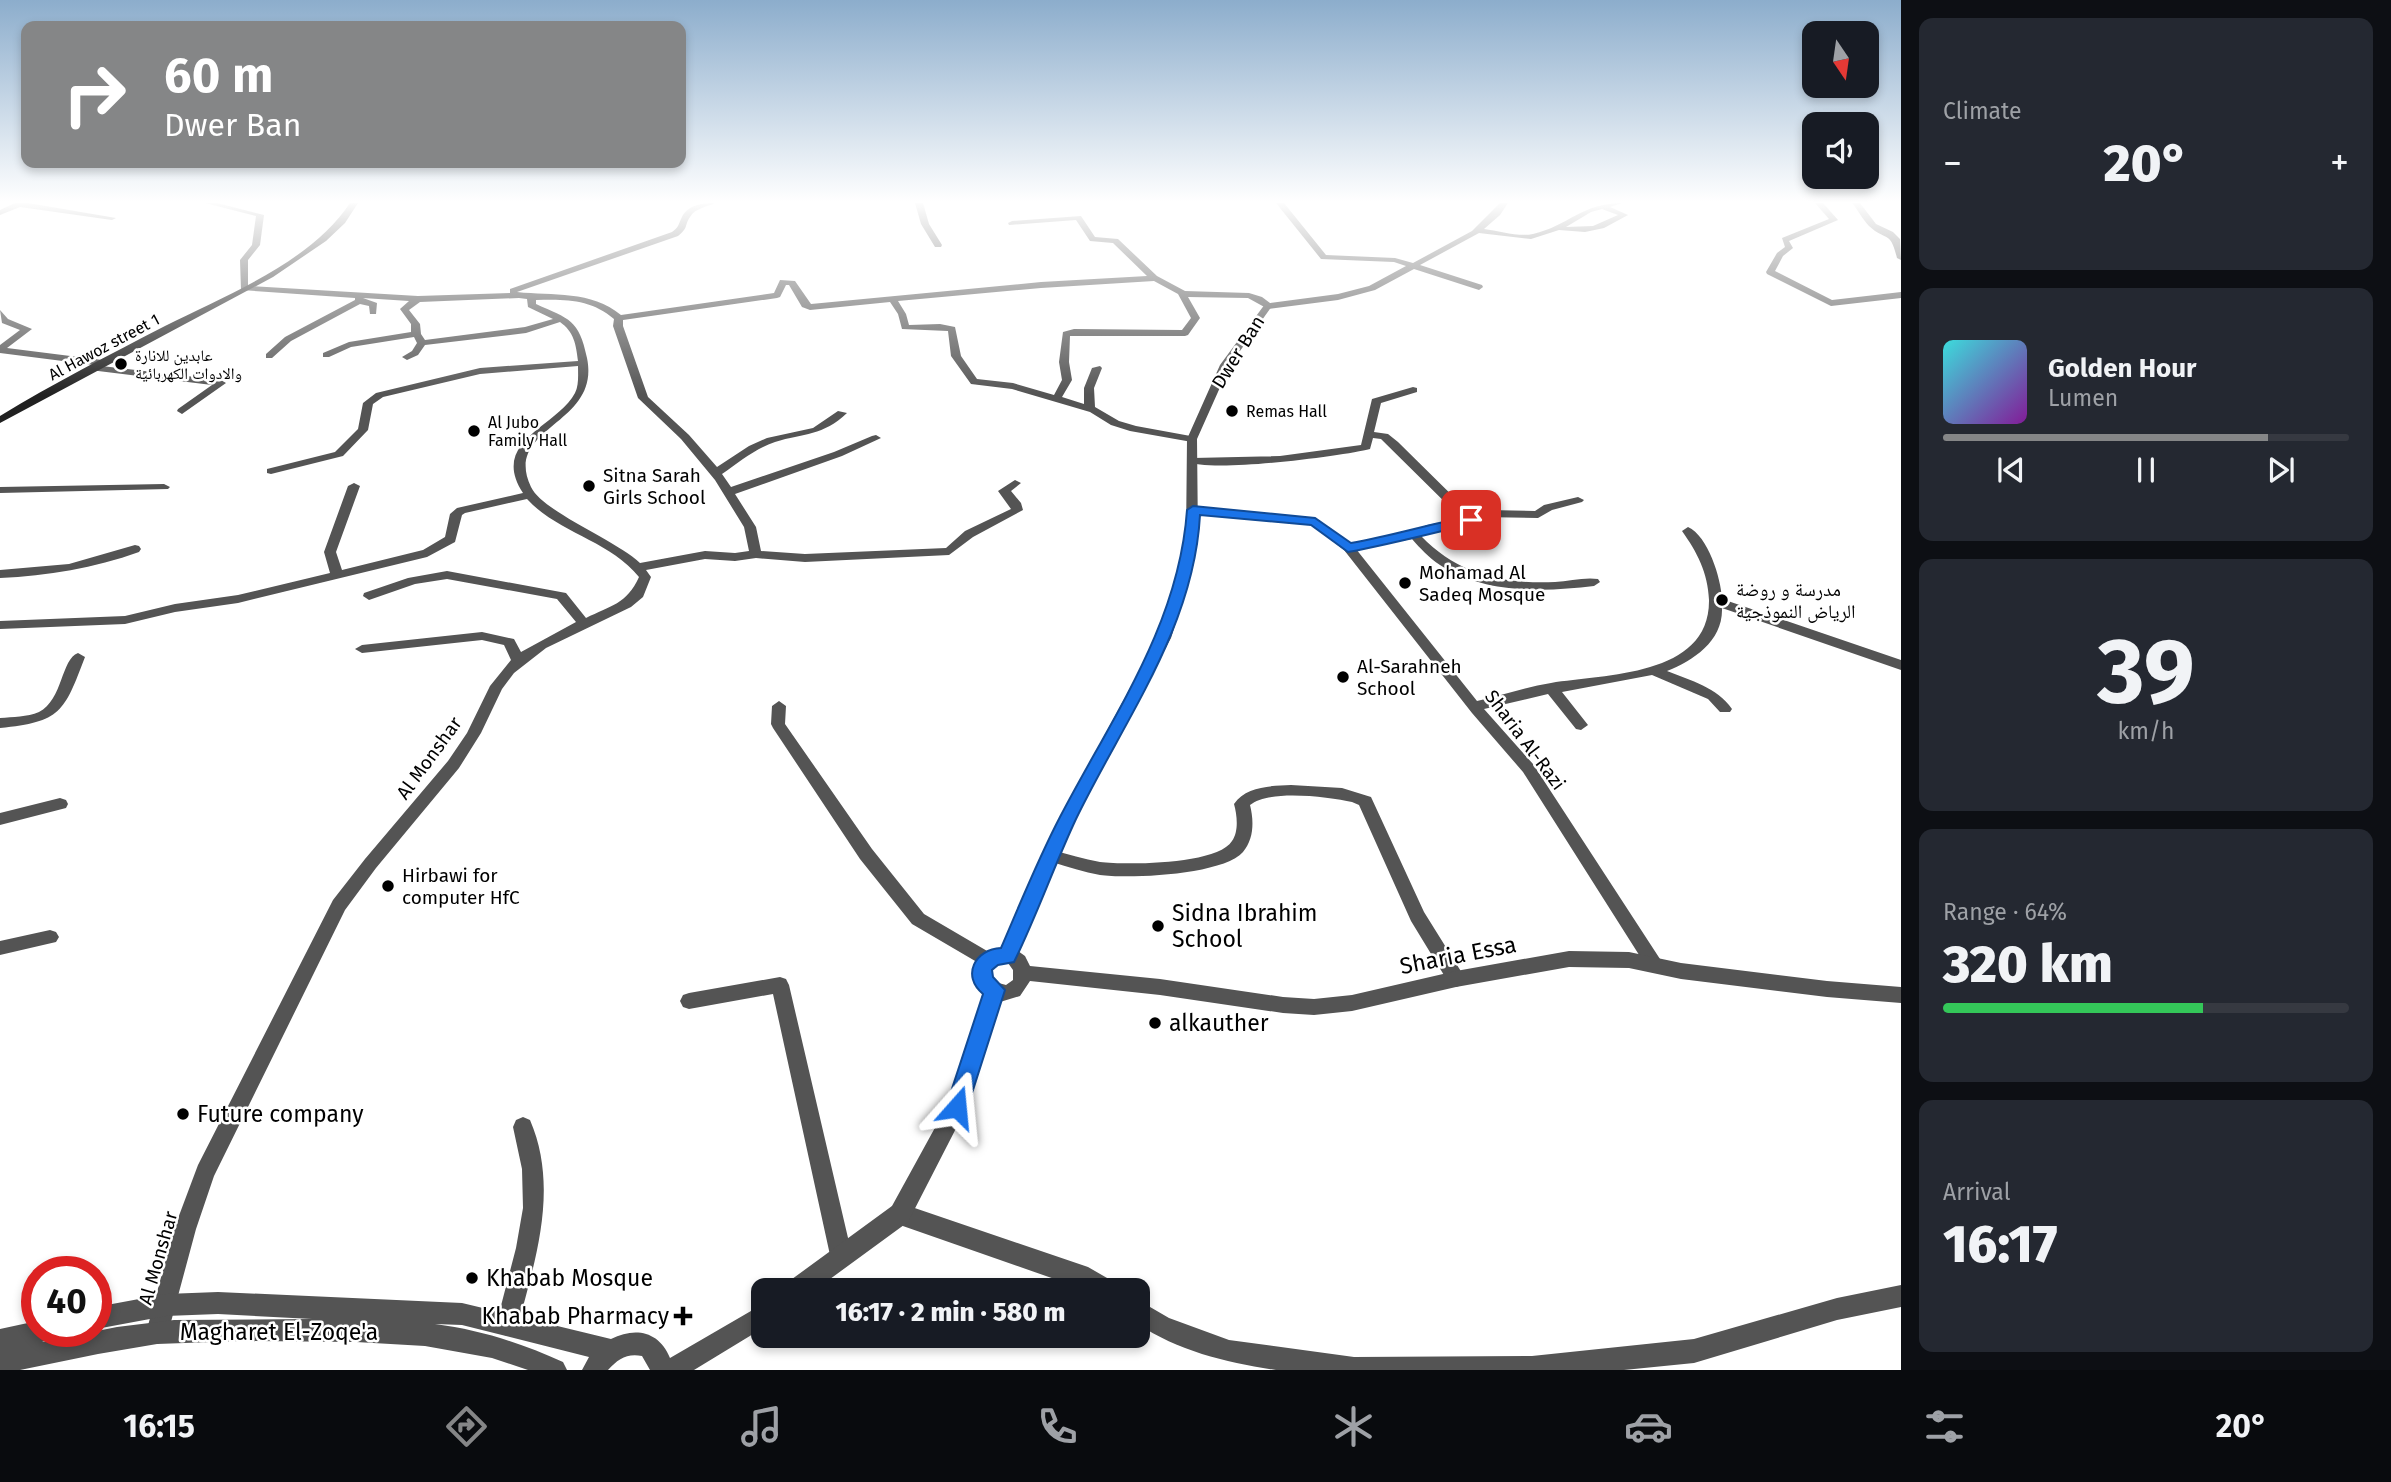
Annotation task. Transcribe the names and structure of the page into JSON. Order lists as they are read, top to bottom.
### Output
{
  "streets": {
    "main road": ["Al Hawoz street 1"],
    "street": [
      "Dwer Ban",
      "Sharia Al-Razi",
      "Al Monshar",
      "Sharia Essa",
      "Magharet El-Zoqe'a"
    ]
  },
  "crossings": [
    ["Dwer Ban", "Sharia Al-Razi"],
    ["Dwer Ban", "Sharia Essa"],
    ["Sharia Al-Razi", "Sharia Essa"],
    ["Al Monshar", "Magharet El-Zoqe'a"]
  ],
  "places": {
    "other": [
      "عابدين للانارة والادوات الكهربائية",
      "Remas Hall",
      "Al Jubo Family Hall",
      "Sitna Sarah Girls School",
      "Mohamad Al Sadeq Mosque",
      "مدرسة و روضة الرياض النموذجية",
      "Al-Sarahneh School",
      "Hirbawi for computer HfC",
      "Sidna Ibrahim School",
      "alkauther",
      "Future company",
      "Khabab Mosque"
    ],
    "health": ["Khabab Pharmacy"]
  },
  "north": "bottom",
  "page": {
    "tile": [
      "Climate",
      ["39", "km/h"],
      ["Range · 64%", "320 km"],
      ["Arrival", "16:17"]
    ],
    "turn": ["60 m", "Dwer Ban"],
    "heat": ["−", "20°", "+"],
    "song": ["Golden Hour", "Lumen"],
    "limit": "40",
    "trip": "16:17 · 2 min · 580 m",
    "tabs": ["16:15", "20°"]
  }
}
